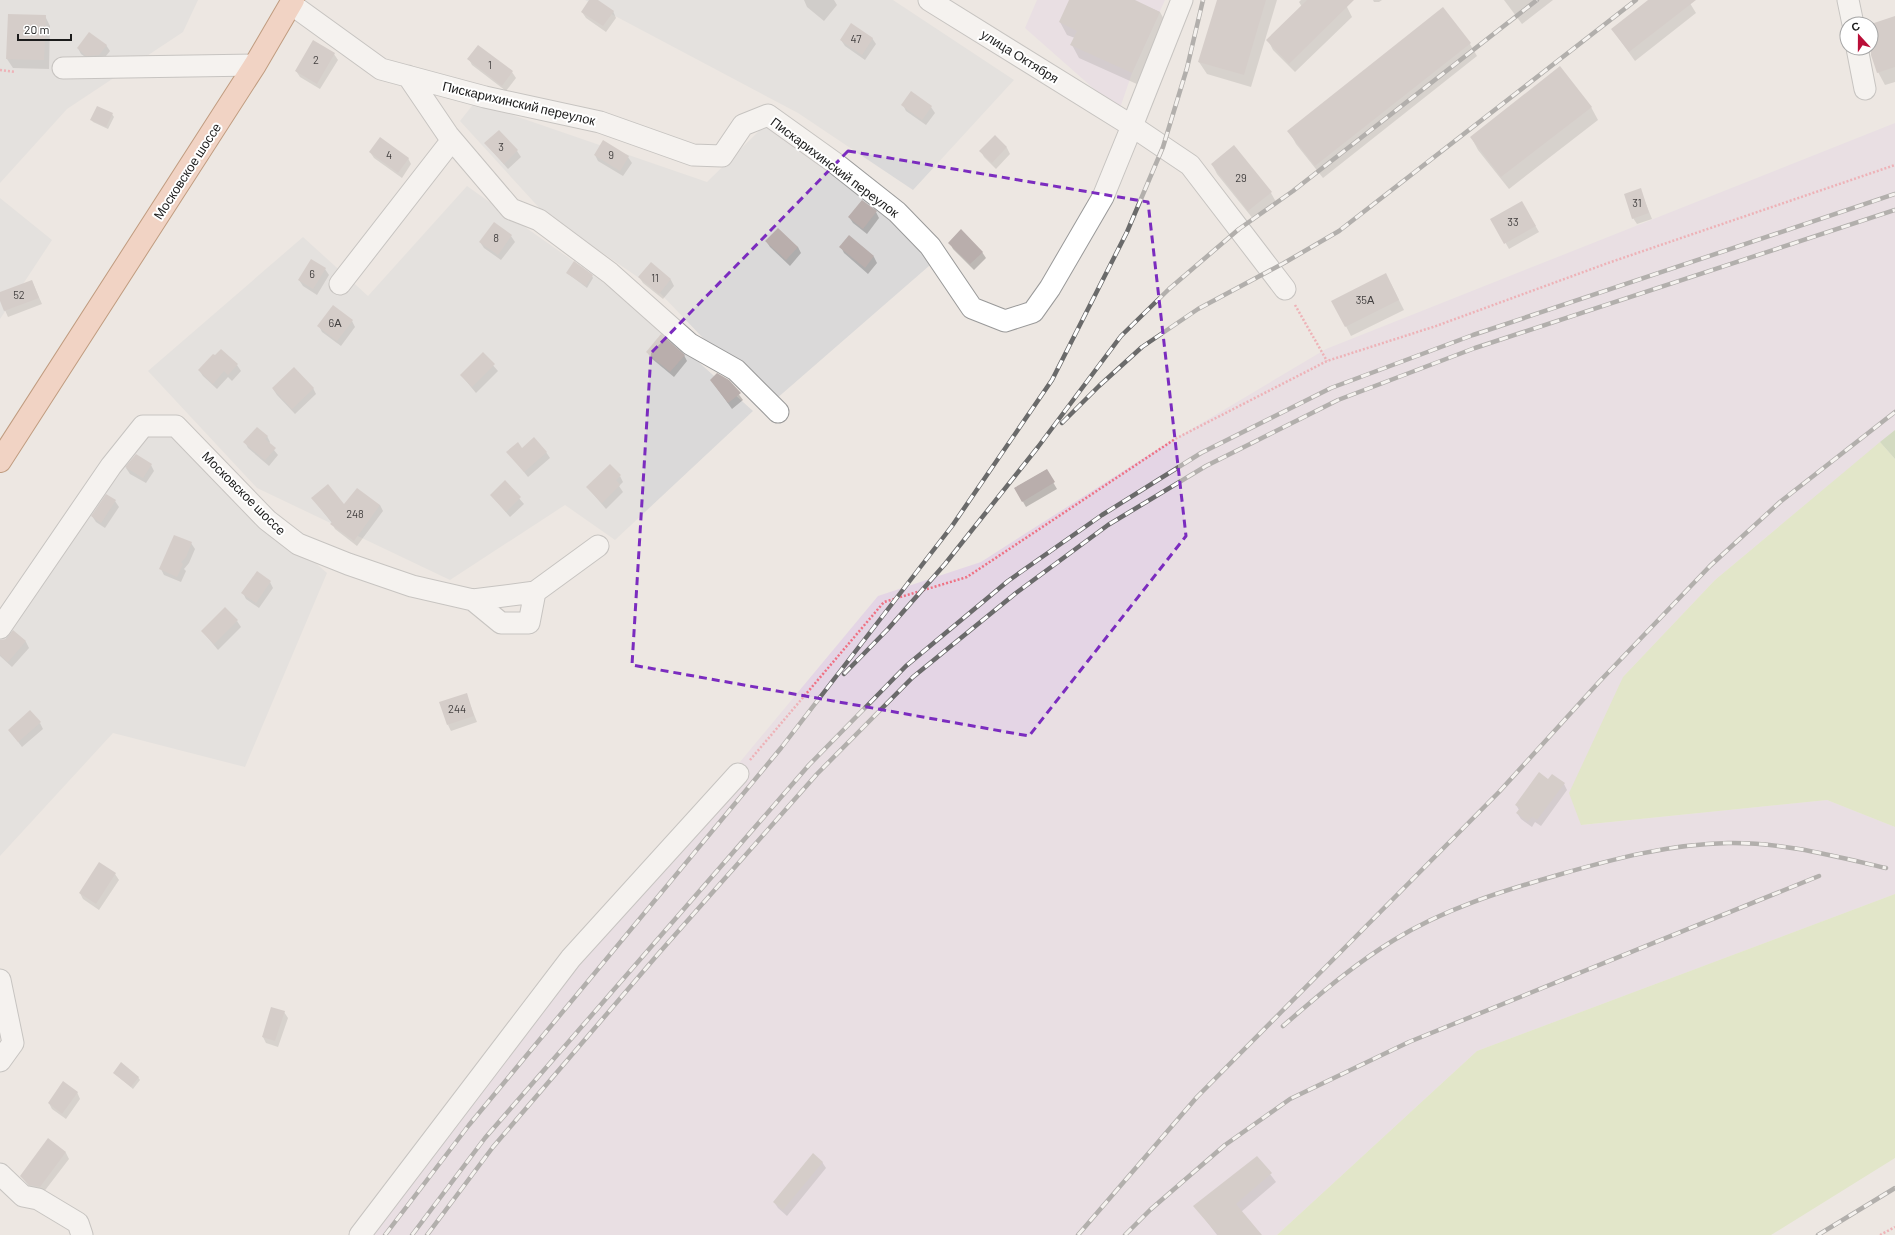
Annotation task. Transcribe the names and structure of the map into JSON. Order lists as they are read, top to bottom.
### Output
{
  "streets": {
    "main road": ["Московское шоссе"],
    "street": ["улица Октября", "Пискарихинский переулок"]
  },
  "crossings": [
    ["улица Октября", "Пискарихинский переулок"],
    ["Пискарихинский переулок", "Московское шоссе"]
  ],
  "house_numbers": [
    "47",
    "2",
    "1",
    "3",
    "4",
    "9",
    "29",
    "31",
    "33",
    "8",
    "6",
    "11",
    "52",
    "35А",
    "6А",
    "248",
    "244"
  ],
  "scale_bar": "20 m",
  "north": "top"
}
